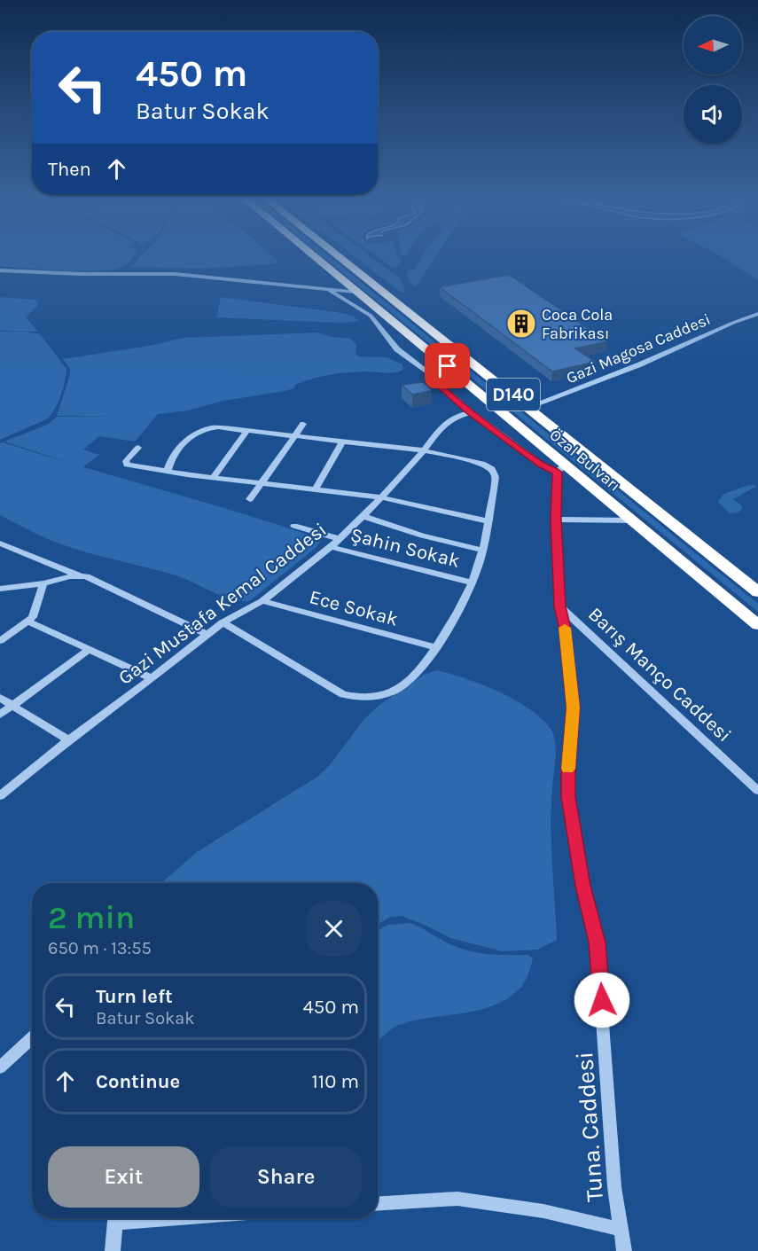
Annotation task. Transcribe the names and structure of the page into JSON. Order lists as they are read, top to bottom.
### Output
{
  "streets": {
    "highway": ["D140", "Özal Bulvarı"],
    "street": [
      "Gazi Magosa Caddesi",
      "Şahin Sokak",
      "Gazi Mustafa Kemal Caddesi",
      "Ece Sokak",
      "Barış Manço Caddesi",
      "Tuna. Caddesi"
    ]
  },
  "crossings": [
    ["Gazi Magosa Caddesi", "Özal Bulvarı"],
    ["Özal Bulvarı", "Tuna. Caddesi"],
    ["Şahin Sokak", "Gazi Mustafa Kemal Caddesi"],
    ["Gazi Mustafa Kemal Caddesi", "Ece Sokak"],
    ["Barış Manço Caddesi", "Tuna. Caddesi"]
  ],
  "places": {
    "building": ["Coca Cola Fabrikası"]
  },
  "north": "left",
  "page": {
    "turn": ["450 m", "Batur Sokak"],
    "then": "Then",
    "heading": ["2 min", "650 m · 13:55"],
    "list": [
      {
        "name": "Turn left",
        "note": "Batur Sokak",
        "value": "450 m"
      },
      {
        "name": "Continue",
        "value": "110 m"
      }
    ],
    "buttons": ["Exit", "Share"]
  }
}
